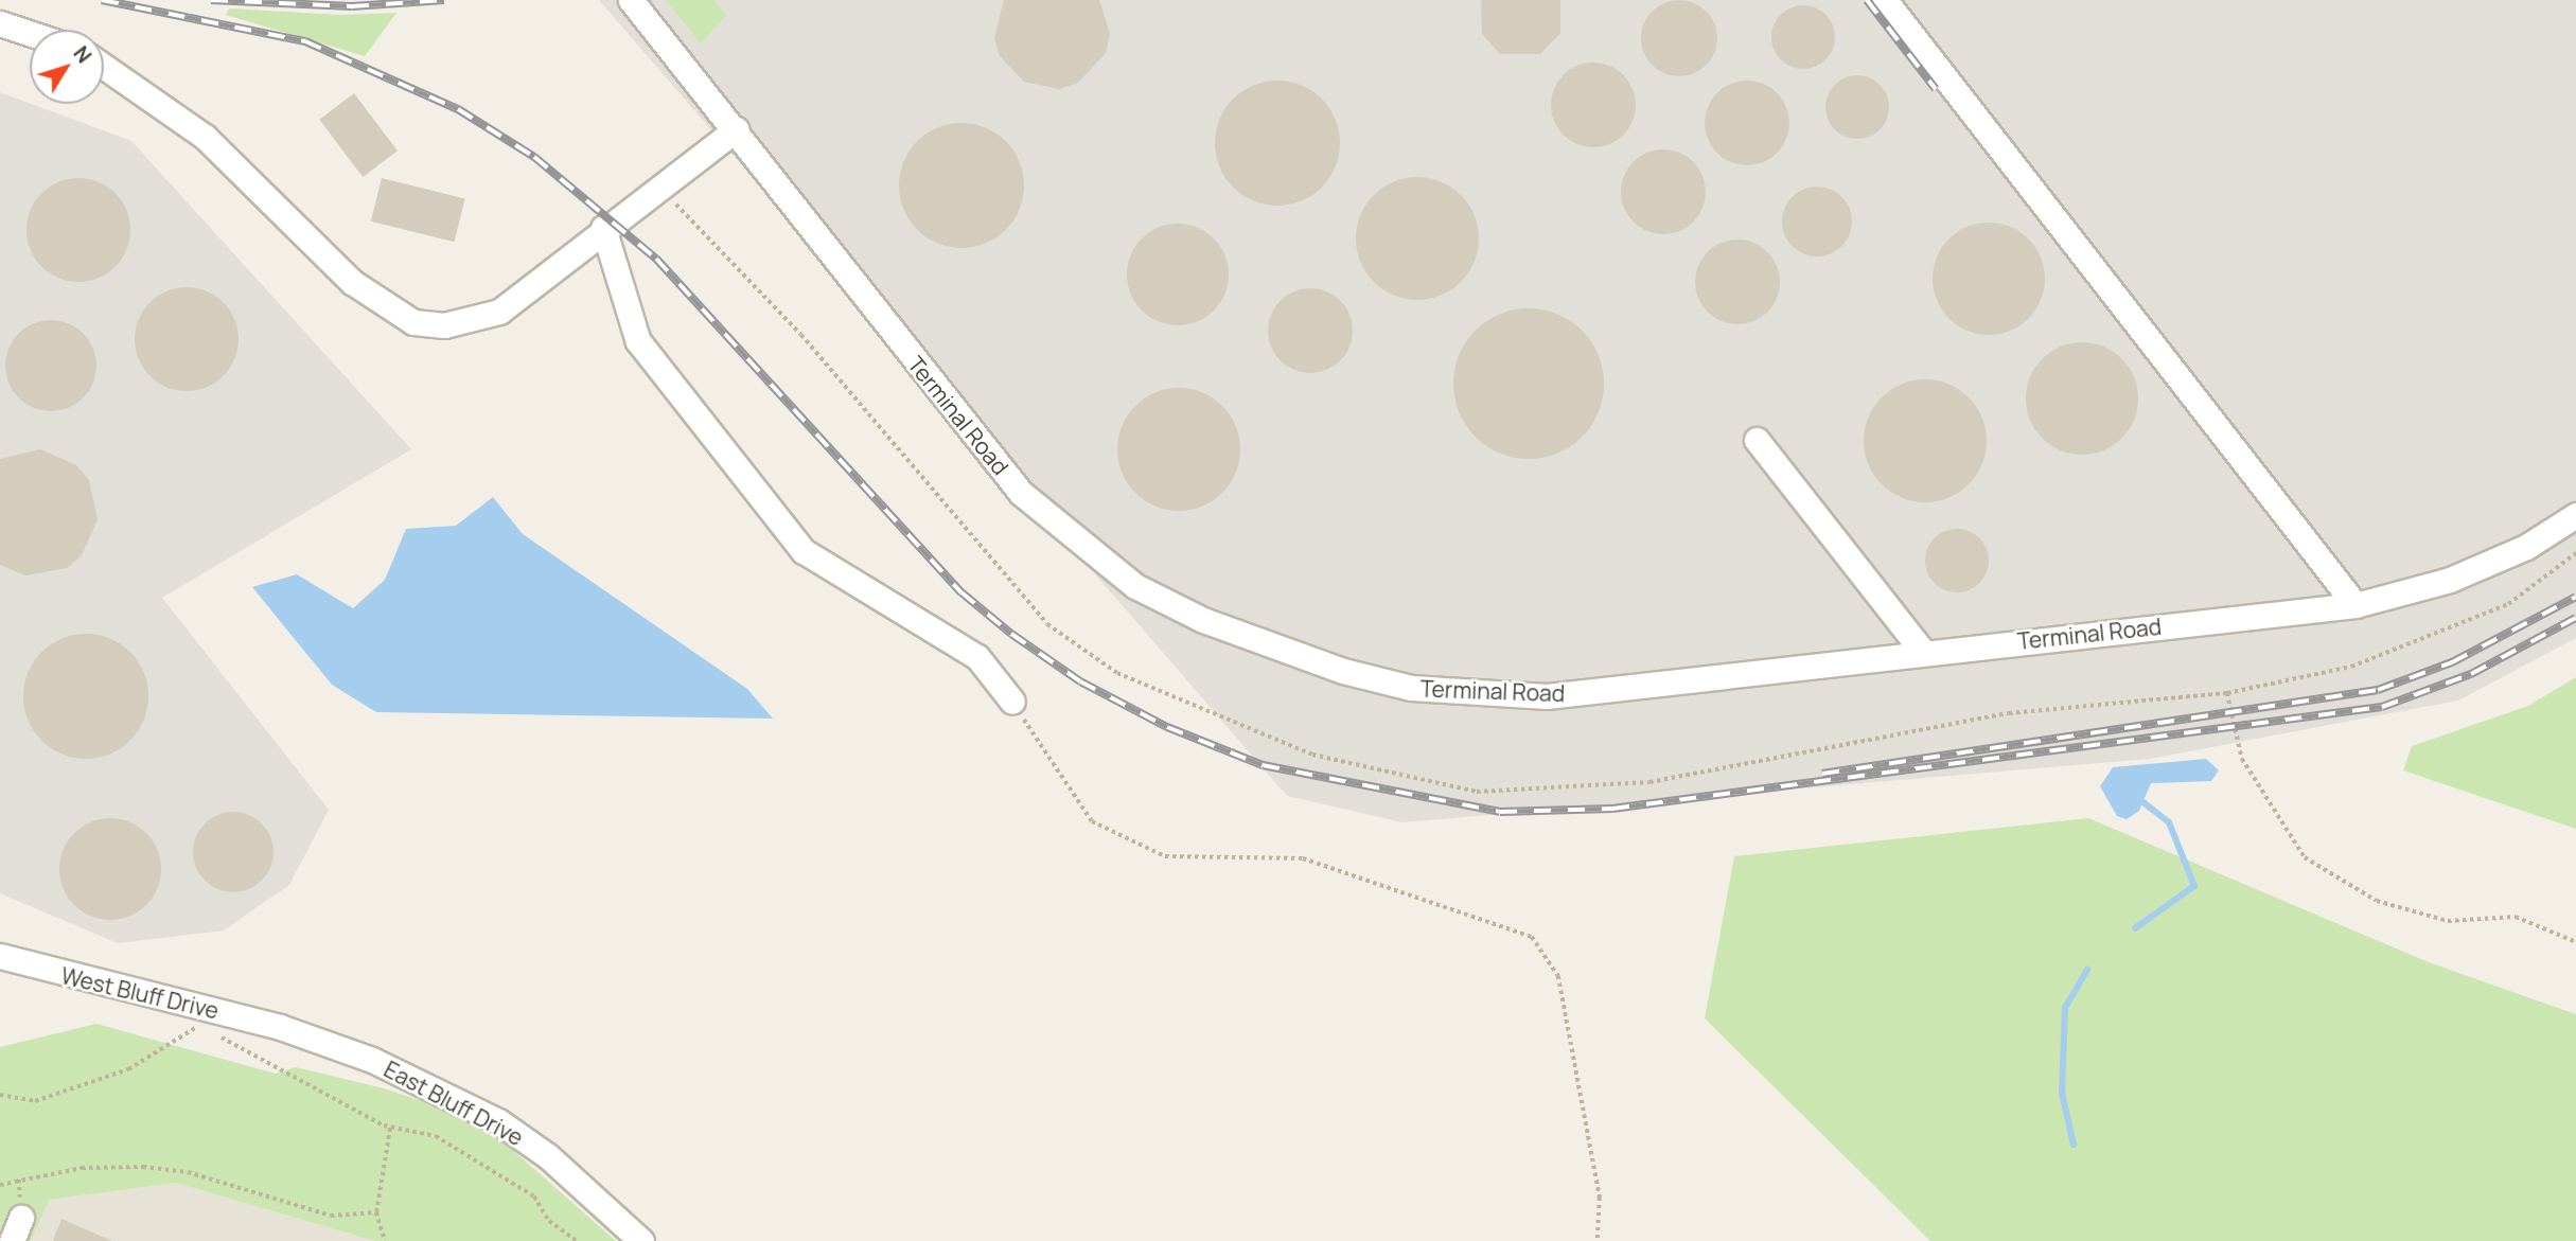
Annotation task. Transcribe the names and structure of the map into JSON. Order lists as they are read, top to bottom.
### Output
{
  "streets": {
    "street": ["Terminal Road", "West Bluff Drive", "East Bluff Drive"]
  },
  "crossings": [
    ["West Bluff Drive", "East Bluff Drive"]
  ],
  "north": "top right"
}
